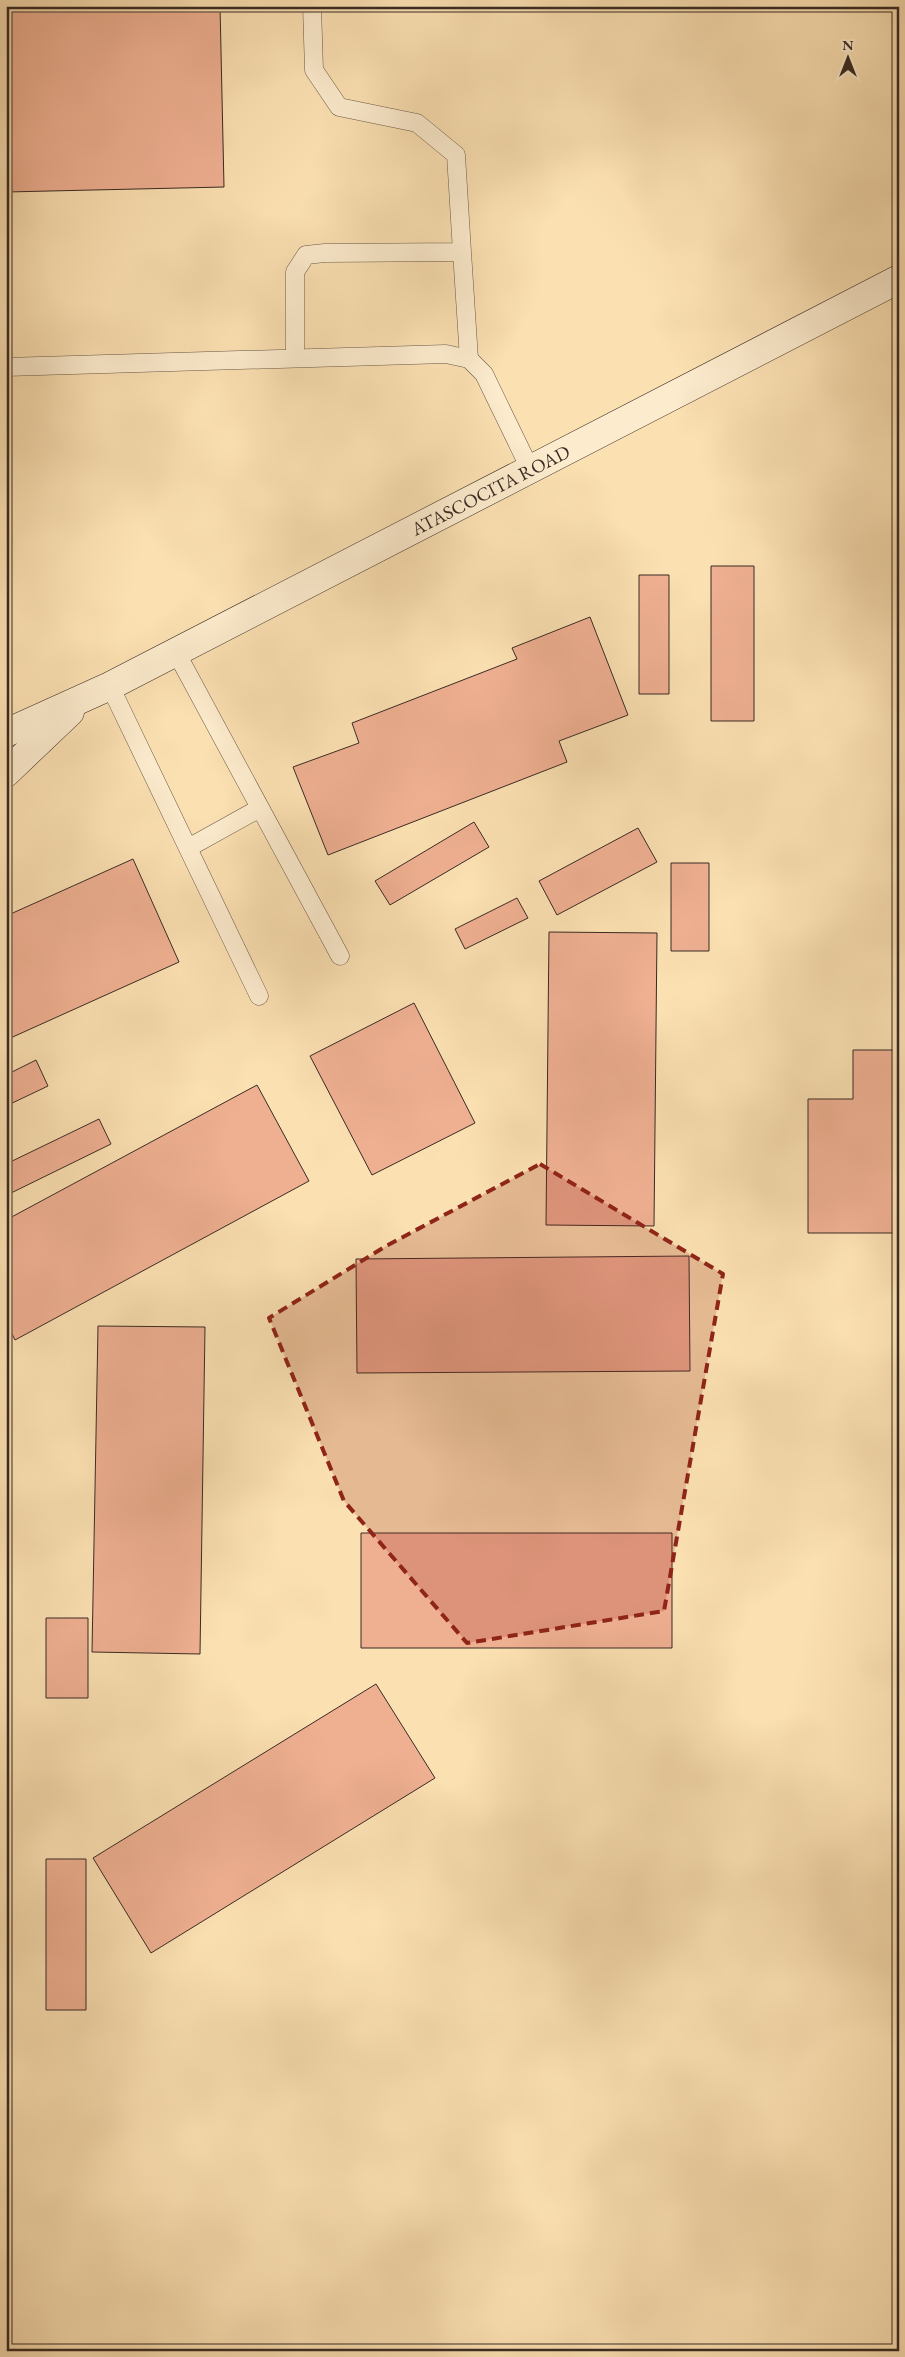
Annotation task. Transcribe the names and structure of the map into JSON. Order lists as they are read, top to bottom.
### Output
{
  "streets": {
    "main road": ["ATASCOCITA ROAD"]
  },
  "north": "top"
}
